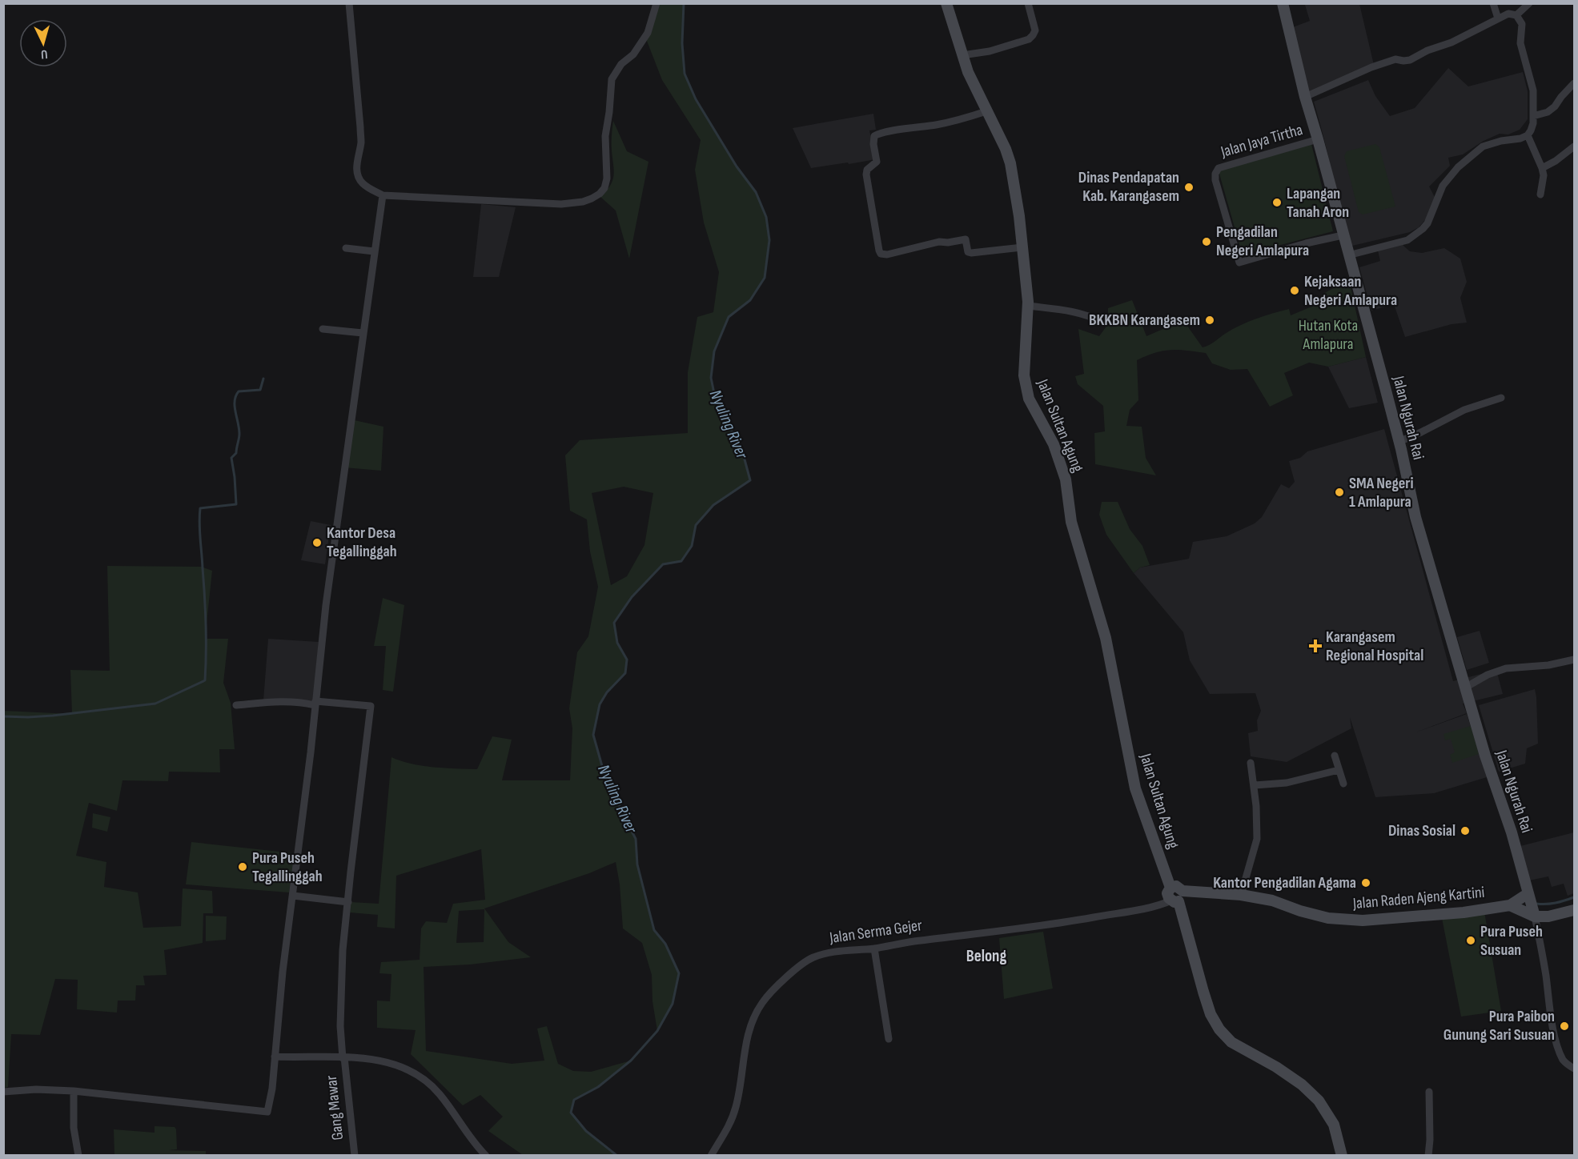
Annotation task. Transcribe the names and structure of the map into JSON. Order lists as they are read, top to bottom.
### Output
{
  "streets": {
    "street": [
      "Jalan Jaya Tirtha",
      "Jalan Ngurah Rai",
      "Jalan Sultan Agung",
      "Jalan Raden Ajeng Kartini",
      "Jalan Serma Gejer",
      "Gang Mawar"
    ]
  },
  "crossings": [
    ["Jalan Jaya Tirtha", "Jalan Ngurah Rai"],
    ["Jalan Ngurah Rai", "Jalan Raden Ajeng Kartini"],
    ["Jalan Sultan Agung", "Jalan Raden Ajeng Kartini"],
    ["Jalan Sultan Agung", "Jalan Serma Gejer"],
    ["Jalan Raden Ajeng Kartini", "Jalan Serma Gejer"]
  ],
  "districts": ["Belong"],
  "water": ["Nyuling River"],
  "parks": ["Hutan Kota Amlapura"],
  "places": {
    "other": [
      "Dinas Pendapatan Kab. Karangasem",
      "Lapangan Tanah Aron",
      "Pengadilan Negeri Amlapura",
      "Kejaksaan Negeri Amlapura",
      "BKKBN Karangasem",
      "SMA Negeri 1 Amlapura",
      "Kantor Desa Tegallinggah",
      "Dinas Sosial",
      "Pura Puseh Tegallinggah",
      "Kantor Pengadilan Agama",
      "Pura Puseh Susuan",
      "Pura Paibon Gunung Sari Susuan"
    ],
    "health": ["Karangasem Regional Hospital"]
  },
  "north": "bottom"
}
